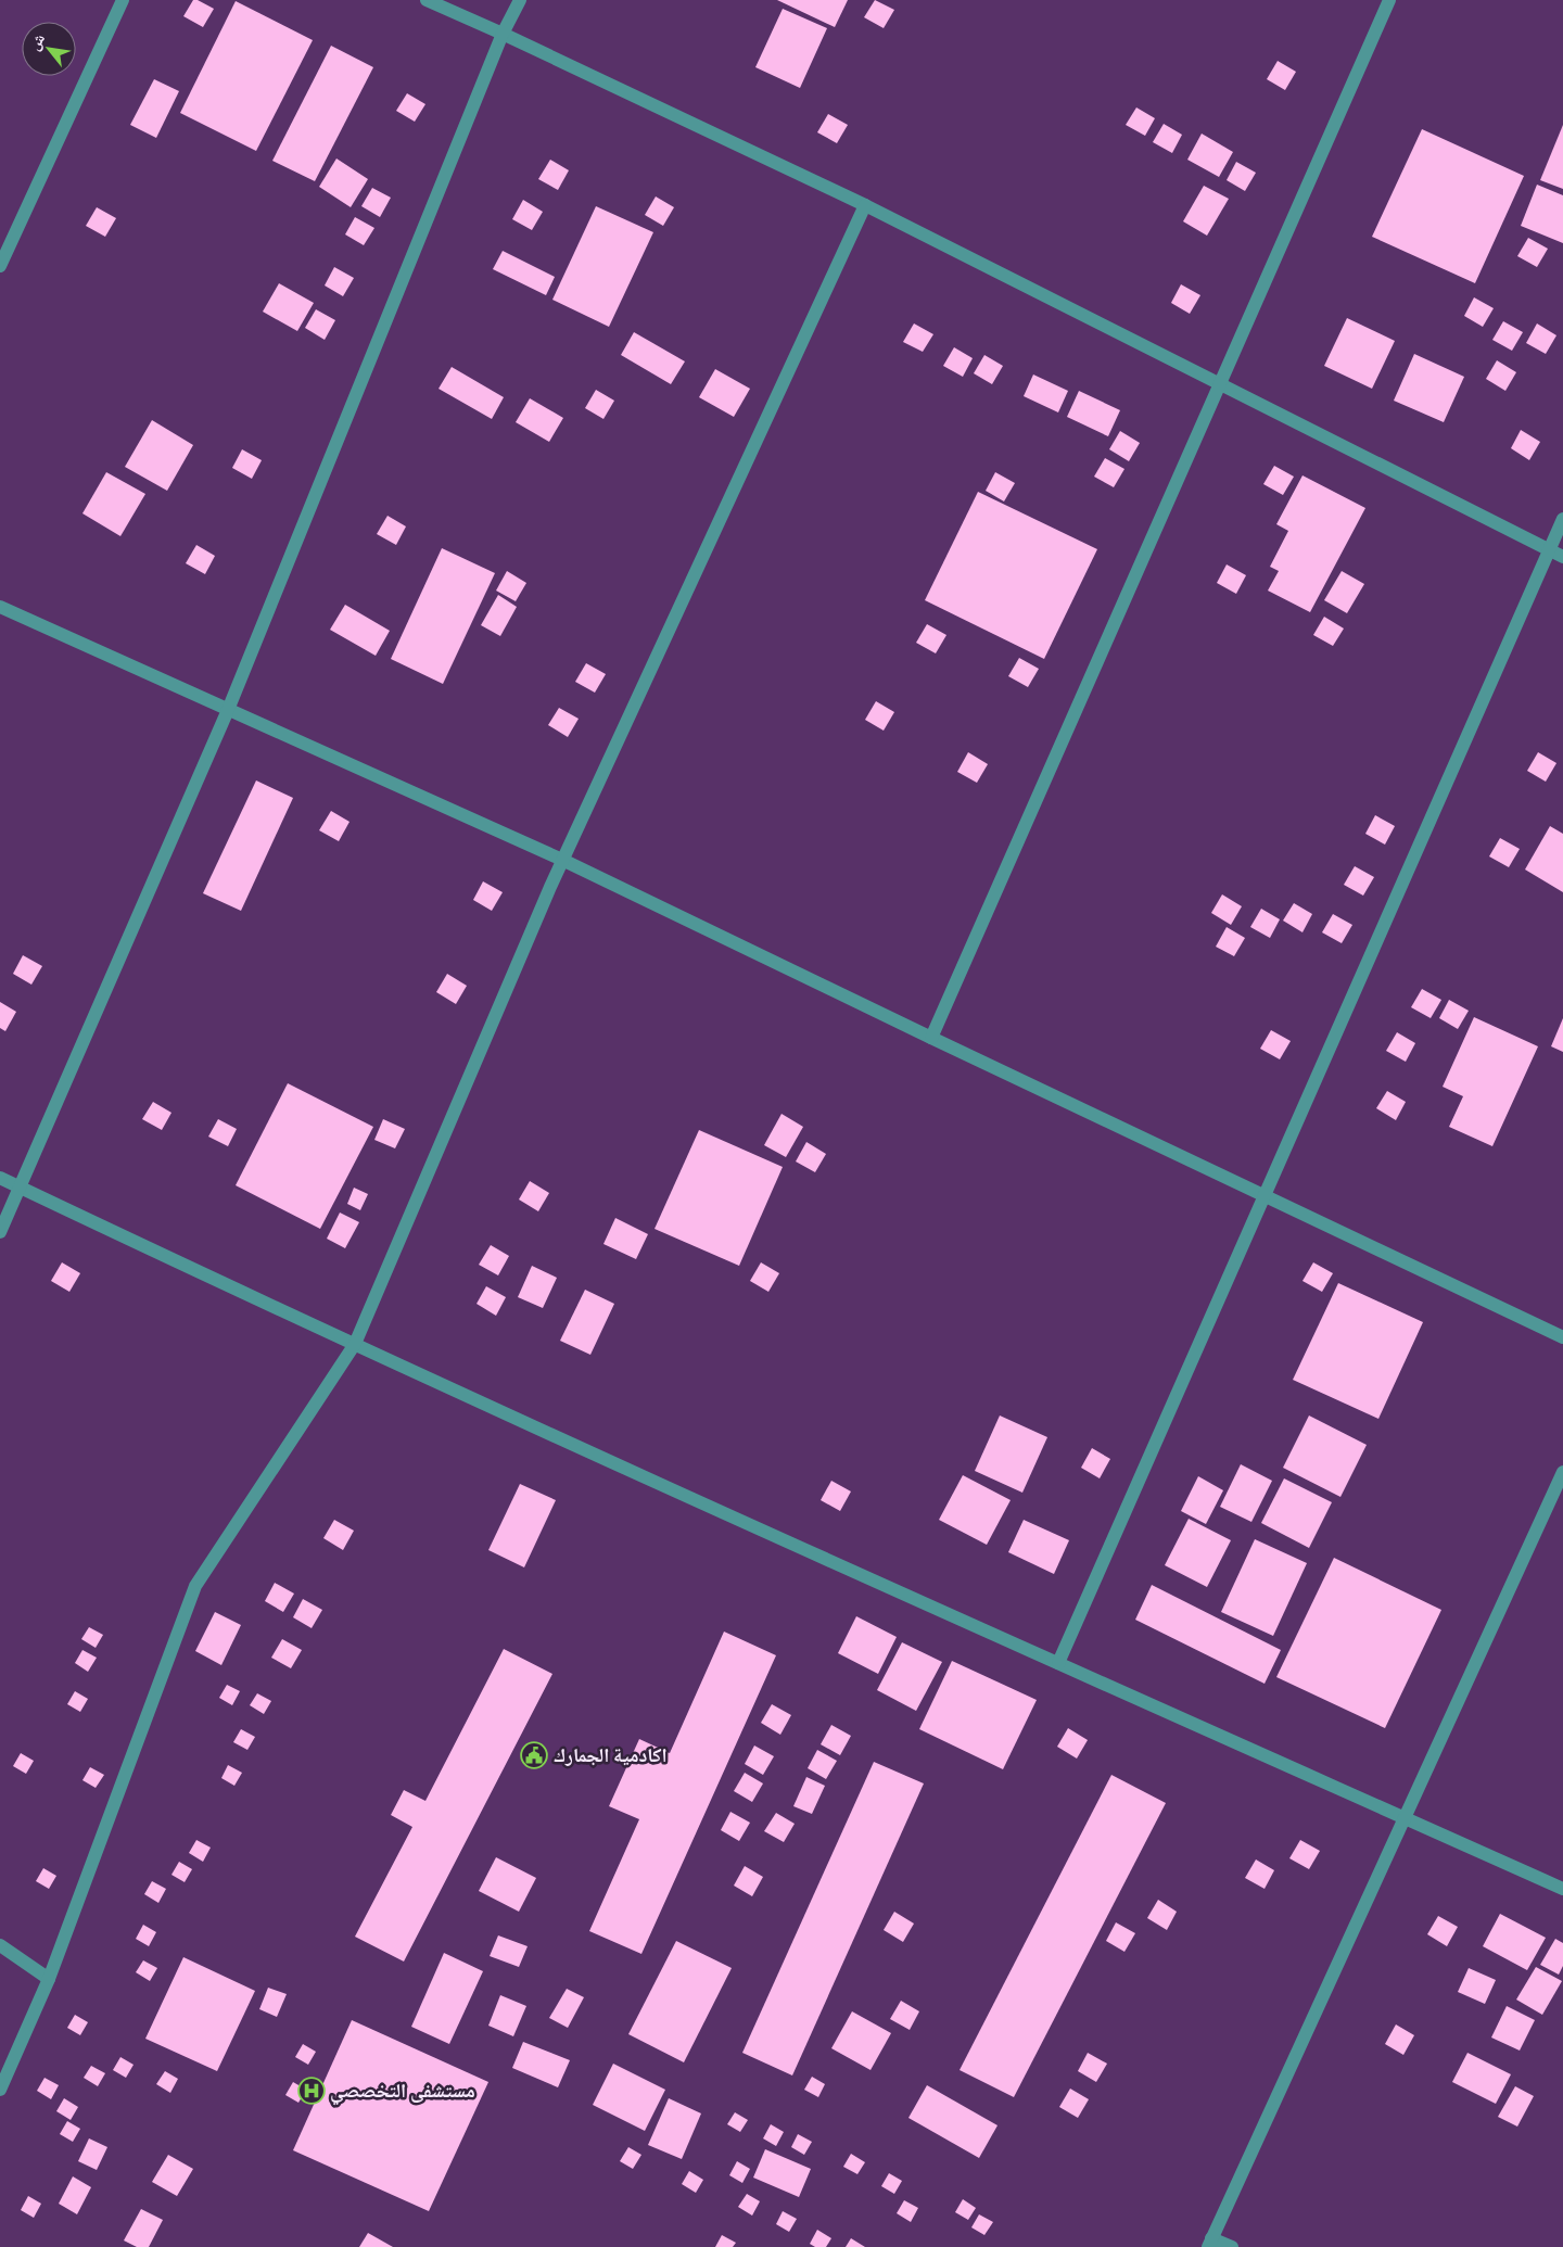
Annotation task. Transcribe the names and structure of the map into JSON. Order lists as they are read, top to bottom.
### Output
{
  "places": {
    "public building": ["اكادمية الجمارك"],
    "hospital": ["مستشفى التخصصي"]
  },
  "north": "top left"
}
